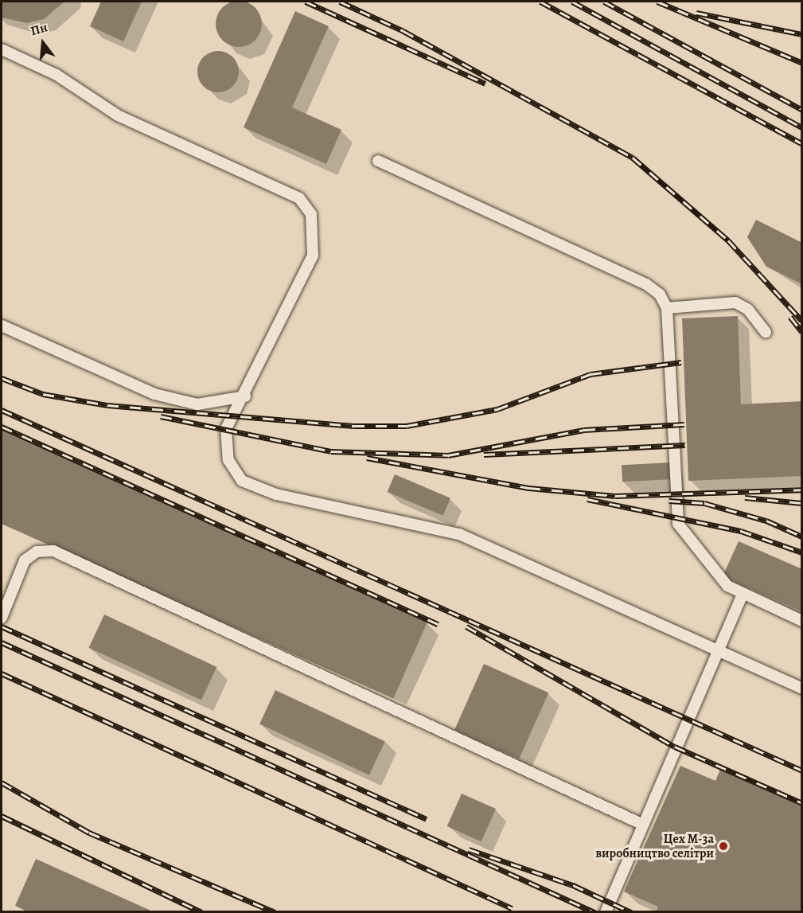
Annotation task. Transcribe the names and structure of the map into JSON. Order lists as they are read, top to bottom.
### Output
{
  "places": ["Цех М-3а виробництво селітри"],
  "north": "top"
}
